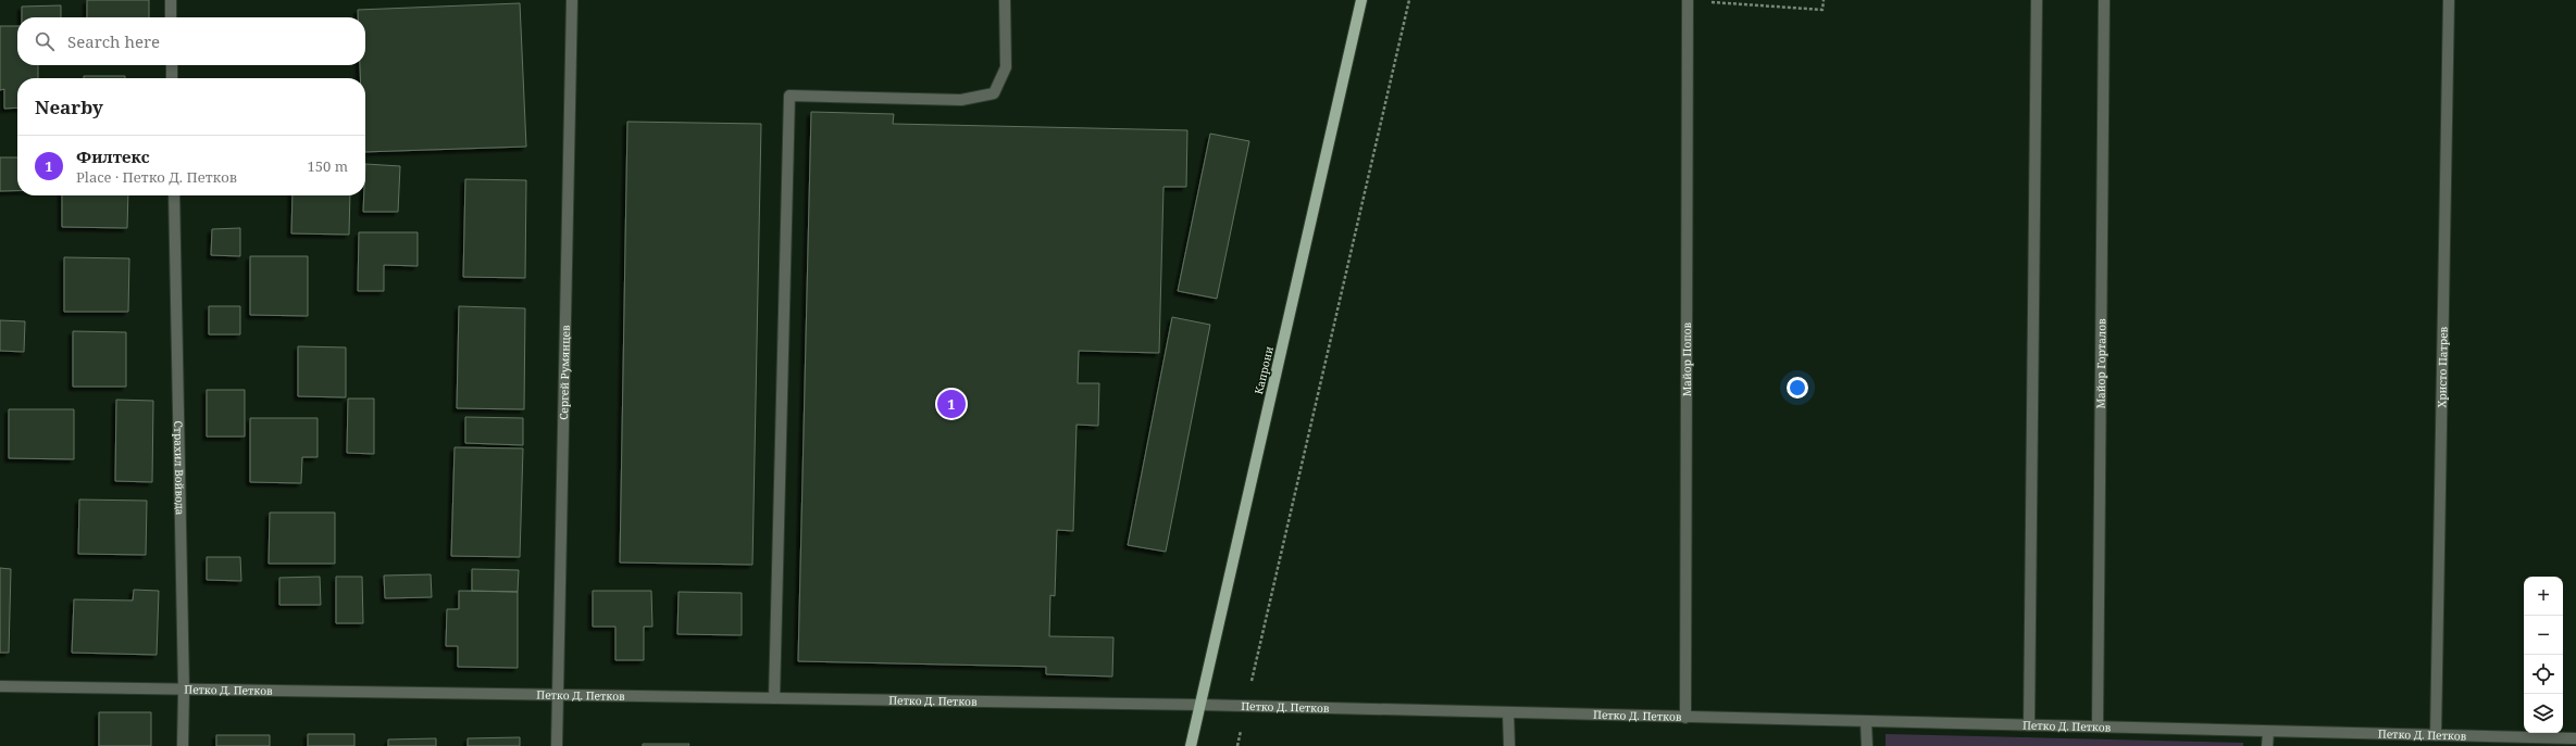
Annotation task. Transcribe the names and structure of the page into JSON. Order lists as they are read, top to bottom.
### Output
{
  "streets": {
    "main road": ["Капрони"],
    "street": [
      "Майор Попов",
      "Майор Горталов",
      "Христо Патрев",
      "Сергей Румянцев",
      "Страхил Войвода",
      "Петко Д. Петков"
    ]
  },
  "crossings": [
    ["Майор Попов", "Петко Д. Петков"],
    ["Майор Горталов", "Петко Д. Петков"],
    ["Христо Патрев", "Петко Д. Петков"],
    ["Капрони", "Петко Д. Петков"],
    ["Сергей Румянцев", "Петко Д. Петков"],
    ["Страхил Войвода", "Петко Д. Петков"]
  ],
  "page": {
    "search": "Search here",
    "heading": "Nearby",
    "list": [
      {
        "mark": "1",
        "name": "Филтекс",
        "note": "Place · Петко Д. Петков",
        "value": "150 m"
      }
    ],
    "pins": "1",
    "map_buttons": ["+", "−"]
  }
}
